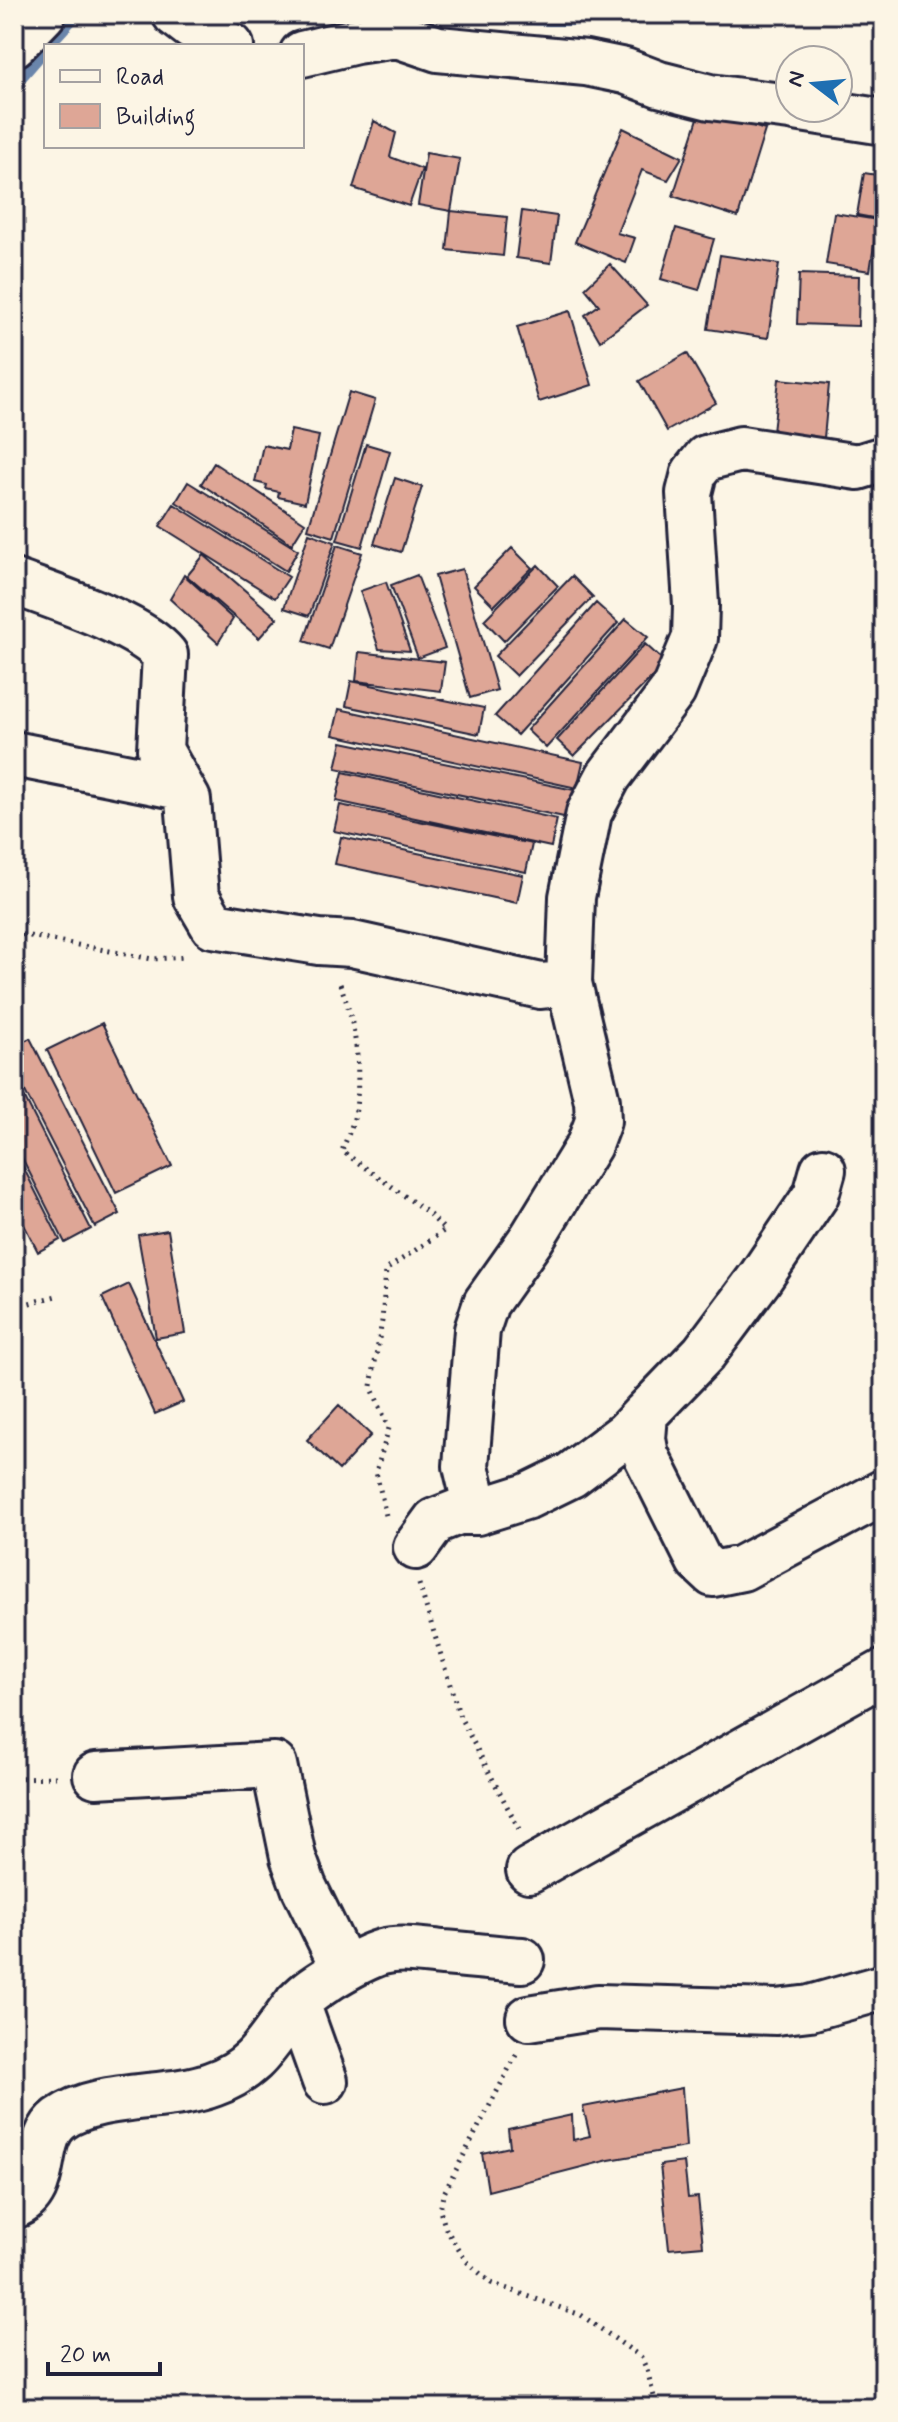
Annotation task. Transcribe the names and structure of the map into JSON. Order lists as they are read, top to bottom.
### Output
{
  "legend": ["Road", "Building"],
  "scale_bar": "20 m",
  "north": "left"
}
